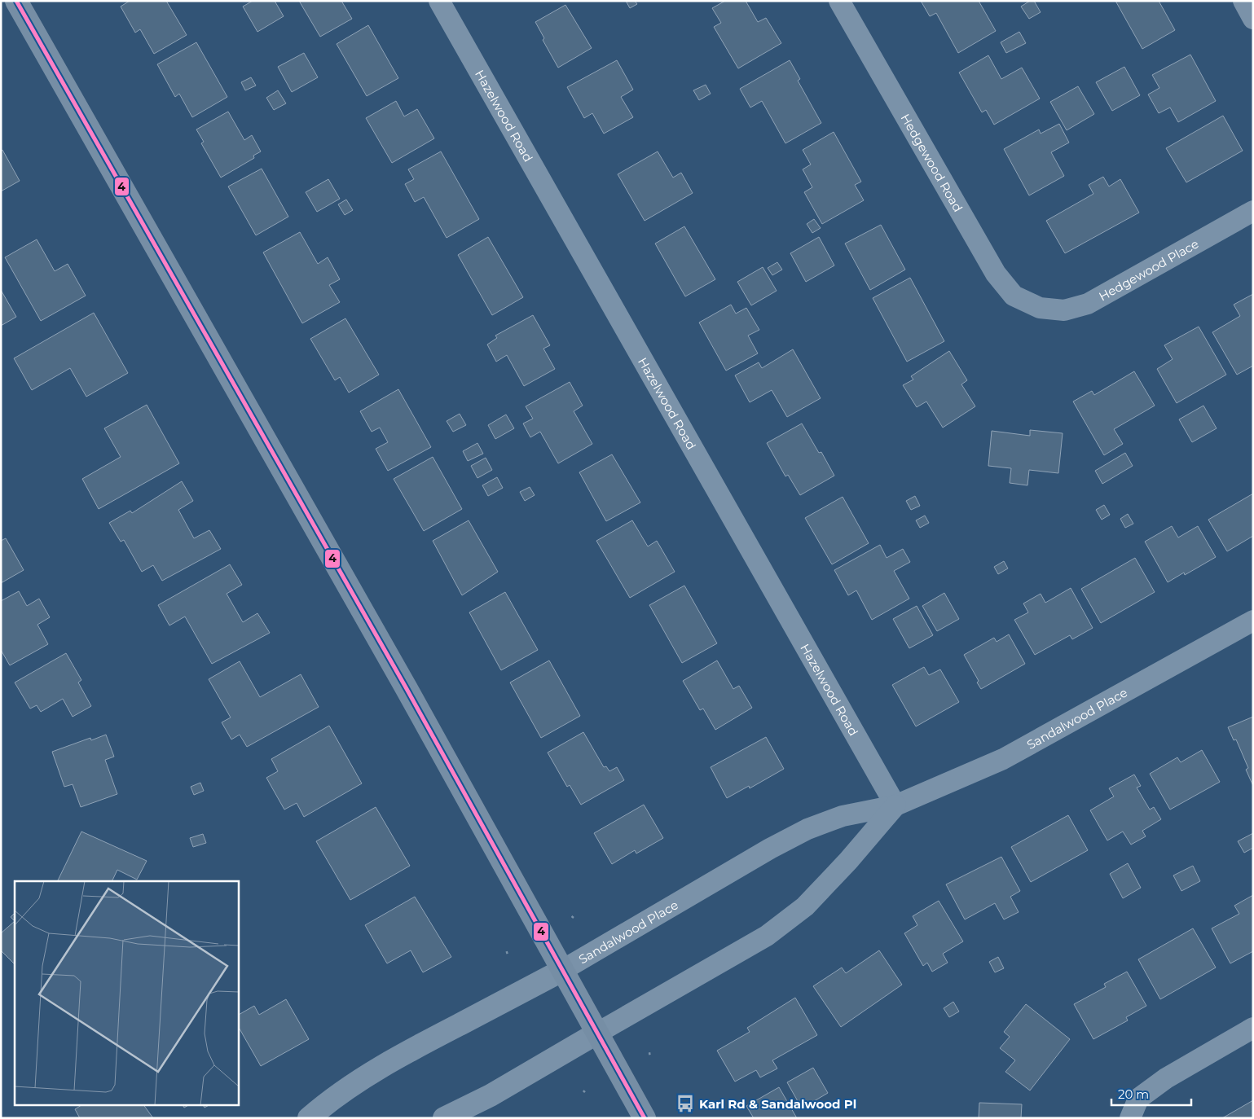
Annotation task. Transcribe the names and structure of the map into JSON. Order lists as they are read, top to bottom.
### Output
{
  "streets": {
    "street": [
      "Hazelwood Road",
      "Hedgewood Road",
      "Hedgewood Place",
      "Sandalwood Place"
    ]
  },
  "crossings": [
    ["Hazelwood Road", "Sandalwood Place"],
    ["Hedgewood Road", "Hedgewood Place"]
  ],
  "places": {
    "bus stop": ["Karl Rd & Sandalwood Pl"]
  },
  "lines": ["transit line 4"],
  "scale_bar": "20 m"
}
